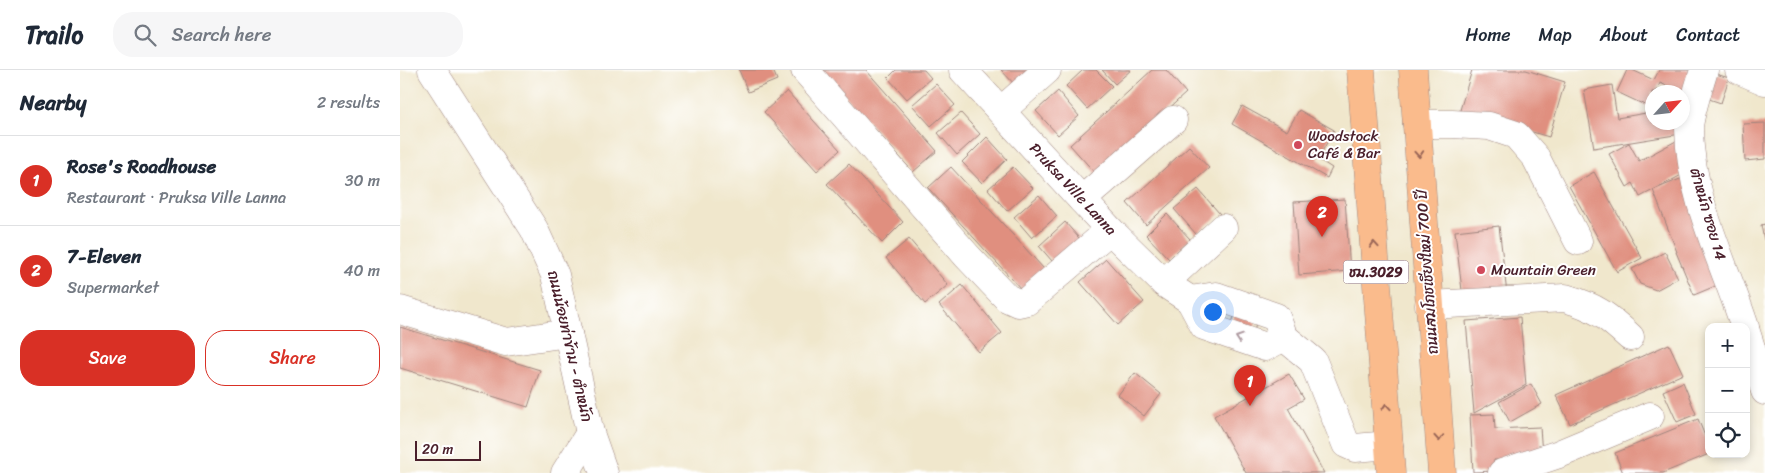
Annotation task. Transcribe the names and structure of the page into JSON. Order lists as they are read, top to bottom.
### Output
{
  "streets": {
    "main road": ["ชม.3029", "ถนนสมโภชเชียงใหม่ 700 ปี"],
    "street": ["Pruksa Ville Lanna", "ตำหนัก ซอย 14", "ถนนน้อยท่าข้าม - ตำหนัก"]
  },
  "crossings": [
    ["Pruksa Ville Lanna", "ชม.3029"]
  ],
  "places": ["Woodstock Café & Bar", "Mountain Green"],
  "scale_bar": "20 m",
  "north": "top right",
  "page": {
    "header": "Trailo",
    "search": "Search here",
    "nav": [
      "Home",
      "Map",
      "About",
      "Contact"
    ],
    "heading": ["Nearby", "2 results"],
    "list": [
      {
        "mark": "1",
        "name": "Rose's Roadhouse",
        "note": "Restaurant · Pruksa Ville Lanna",
        "value": "30 m"
      },
      {
        "mark": "2",
        "name": "7-Eleven",
        "note": "Supermarket",
        "value": "40 m"
      }
    ],
    "pins": ["2", "1"],
    "buttons": ["Save", "Share"],
    "map_buttons": ["+", "−"],
    "scale": "20 m"
  }
}
